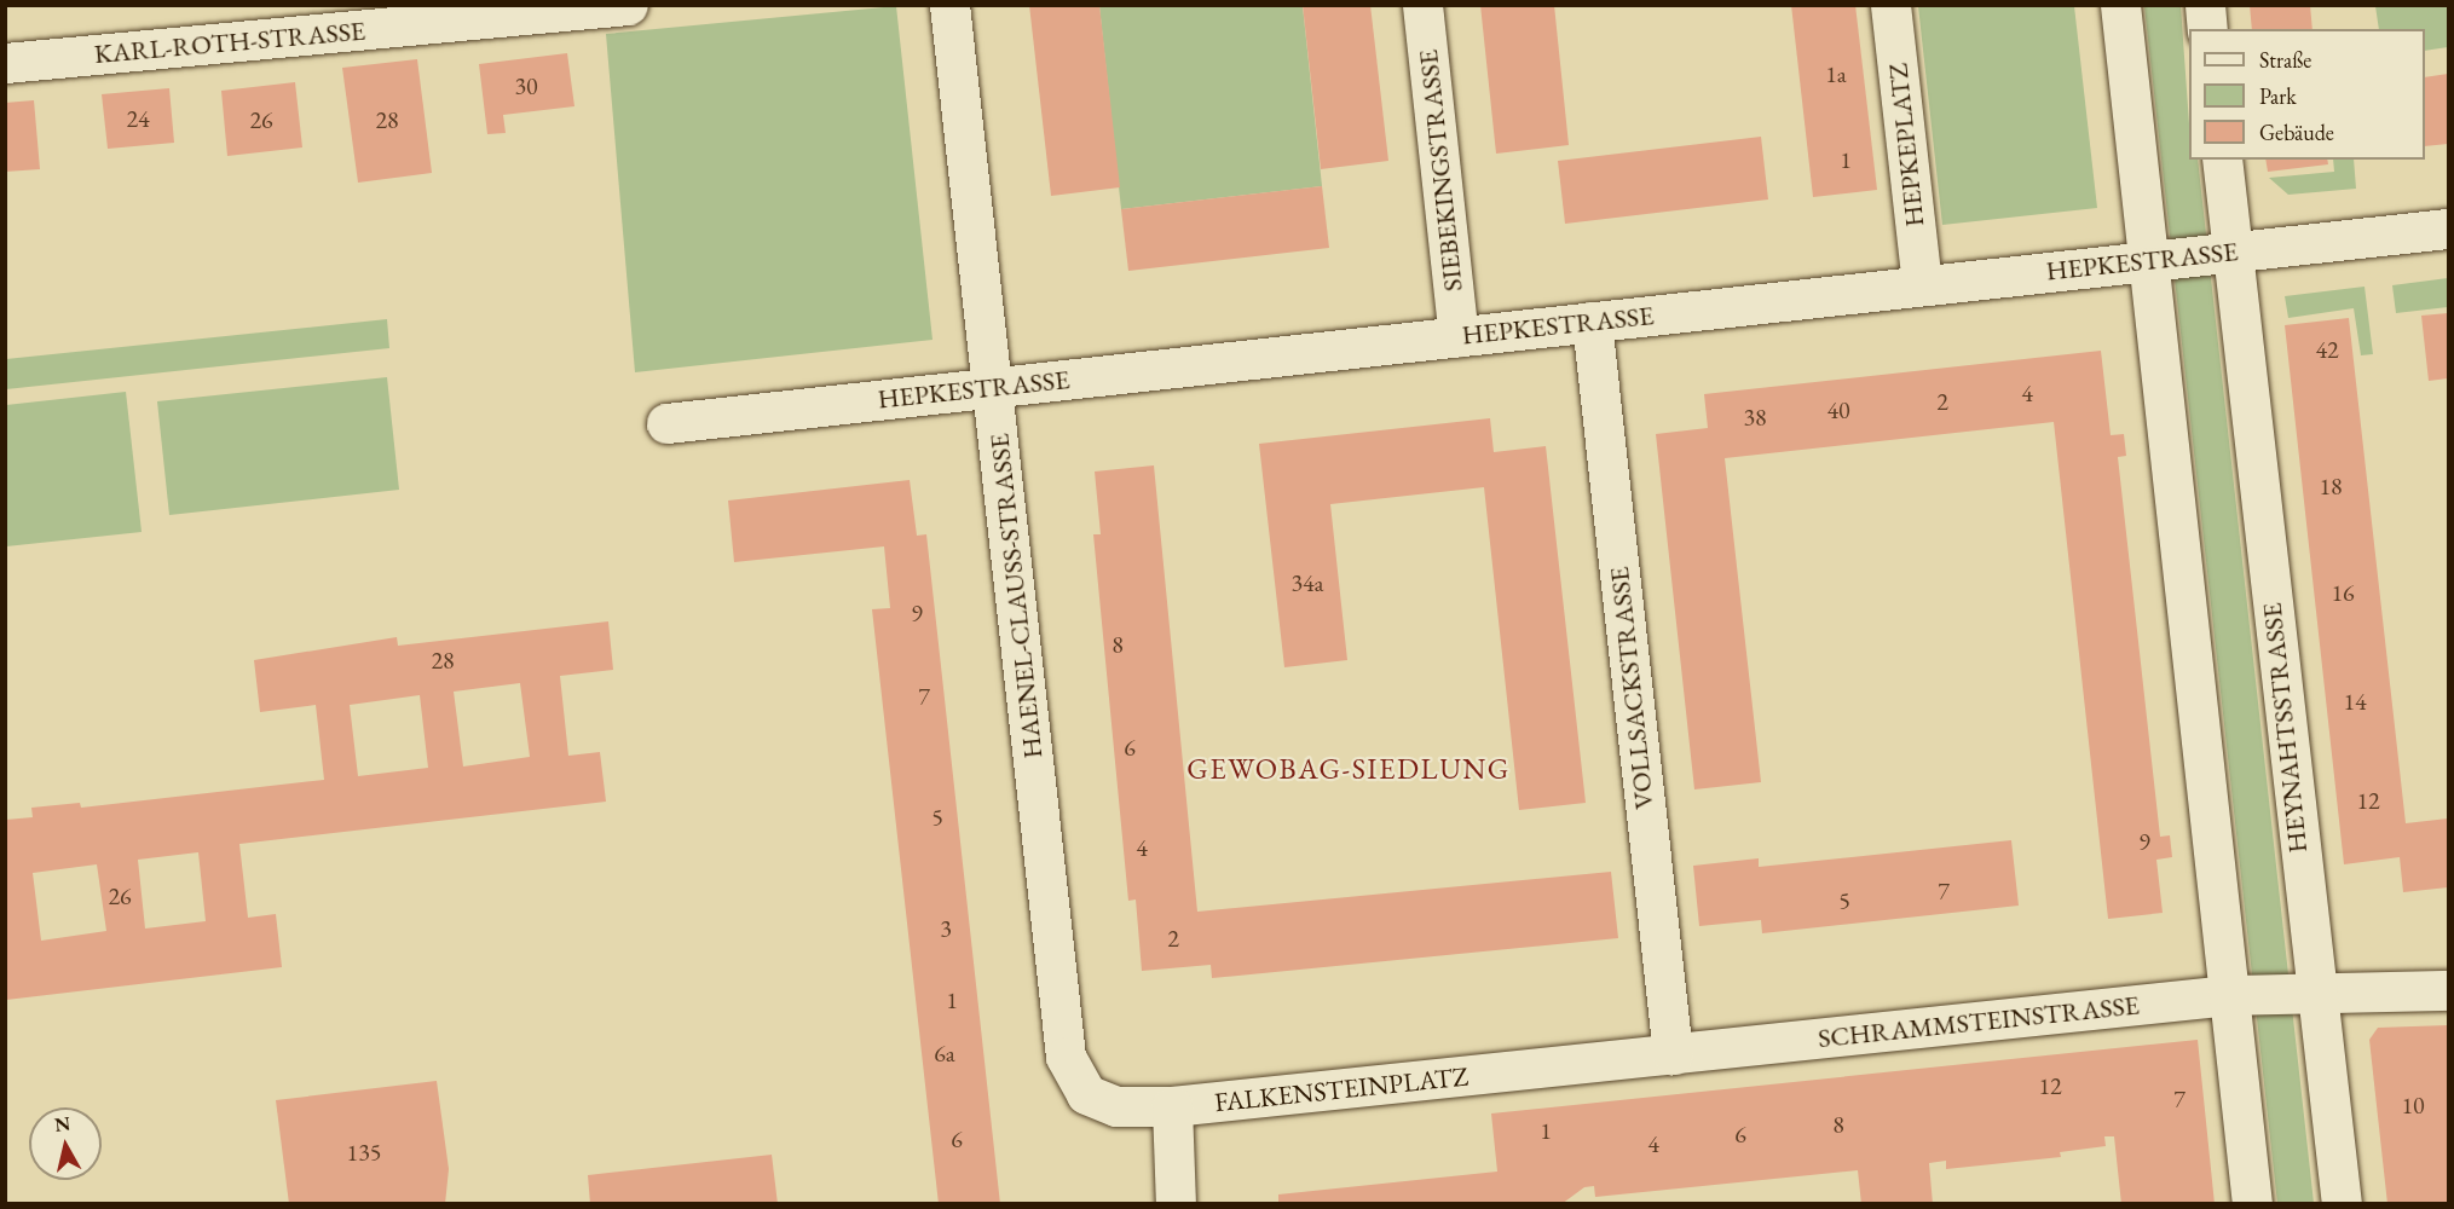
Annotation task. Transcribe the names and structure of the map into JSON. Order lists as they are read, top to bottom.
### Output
{
  "streets": {
    "street": [
      "KARL-ROTH-STRASSE",
      "HEPKEPLATZ",
      "SIEBEKINGSTRASSE",
      "HEPKESTRASSE",
      "HAENEL-CLAUSS-STRASSE",
      "VOLLSACKSTRASSE",
      "HEYNAHTSSTRASSE",
      "SCHRAMMSTEINSTRASSE",
      "FALKENSTEINPLATZ"
    ]
  },
  "crossings": [
    ["HEPKEPLATZ", "HEPKESTRASSE"],
    ["SIEBEKINGSTRASSE", "HEPKESTRASSE"],
    ["HEPKESTRASSE", "HAENEL-CLAUSS-STRASSE"],
    ["HEPKESTRASSE", "VOLLSACKSTRASSE"],
    ["HEPKESTRASSE", "HEYNAHTSSTRASSE"],
    ["HAENEL-CLAUSS-STRASSE", "FALKENSTEINPLATZ"],
    ["VOLLSACKSTRASSE", "SCHRAMMSTEINSTRASSE"],
    ["HEYNAHTSSTRASSE", "SCHRAMMSTEINSTRASSE"],
    ["SCHRAMMSTEINSTRASSE", "FALKENSTEINPLATZ"]
  ],
  "districts": ["GEWOBAG-SIEDLUNG"],
  "house_numbers": [
    "1a",
    "30",
    "24",
    "26",
    "28",
    "1",
    "42",
    "4",
    "2",
    "40",
    "38",
    "18",
    "34a",
    "16",
    "9",
    "8",
    "28",
    "7",
    "14",
    "6",
    "12",
    "5",
    "9",
    "4",
    "7",
    "26",
    "5",
    "3",
    "2",
    "1",
    "6a",
    "12",
    "7",
    "10",
    "8",
    "1",
    "6",
    "6",
    "4",
    "135"
  ],
  "legend": ["Straße", "Park", "Gebäude"],
  "north": "top"
}
